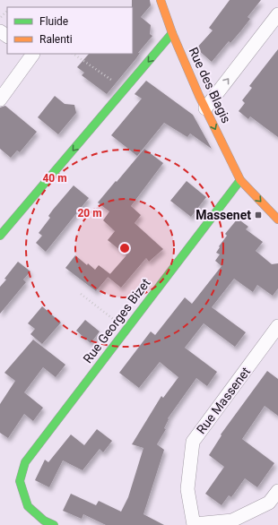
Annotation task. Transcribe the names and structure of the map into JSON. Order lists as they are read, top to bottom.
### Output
{
  "streets": {
    "street": ["Rue des Blagis", "Rue Georges Bizet", "Rue Massenet"]
  },
  "crossings": [
    ["Rue des Blagis", "Rue Georges Bizet"]
  ],
  "one_way": ["Rue des Blagis"],
  "places": {
    "transit": ["Massenet"]
  },
  "legend": ["Fluide", "Ralenti"],
  "rings": ["40 m", "20 m"]
}
